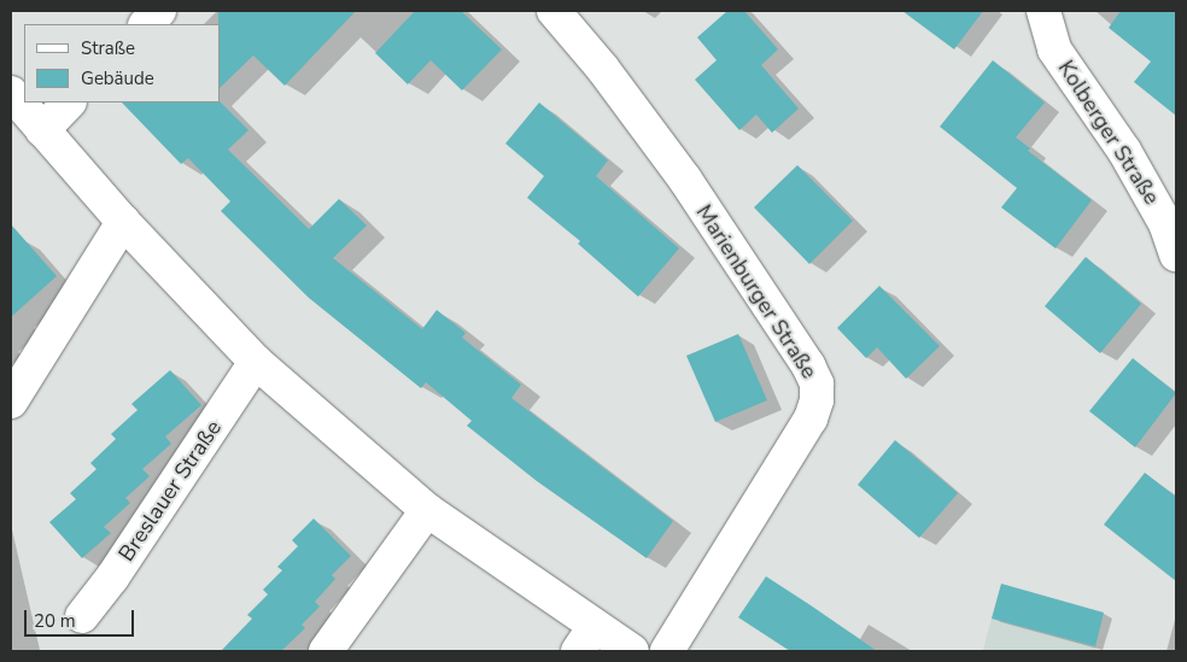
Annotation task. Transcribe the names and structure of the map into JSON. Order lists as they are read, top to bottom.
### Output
{
  "streets": {
    "street": ["Kolberger Straße", "Marienburger Straße", "Breslauer Straße"]
  },
  "legend": ["Straße", "Gebäude"],
  "scale_bar": "20 m"
}
